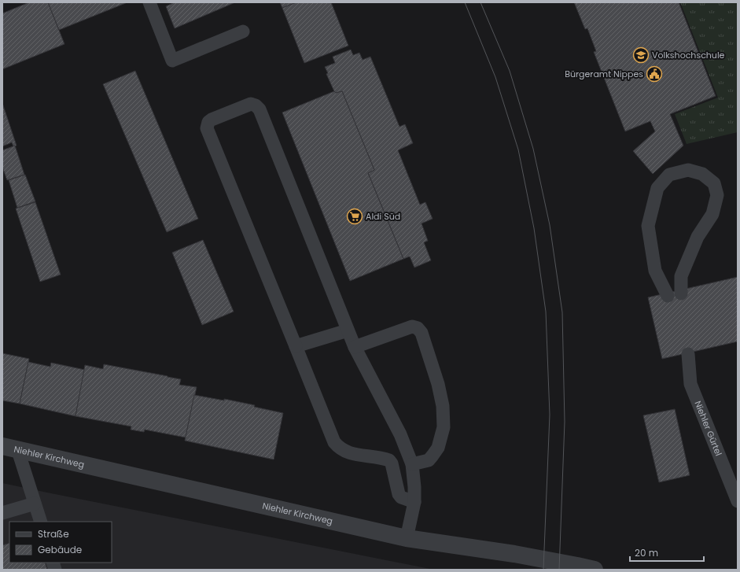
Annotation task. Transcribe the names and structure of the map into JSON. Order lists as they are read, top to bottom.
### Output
{
  "streets": {
    "street": ["Niehler Kirchweg"],
    "lane": ["Niehler Gürtel"]
  },
  "places": {
    "school or university": ["Volkshochschule"],
    "public building": ["Bürgeramt Nippes"],
    "supermarket": ["Aldi Süd"]
  },
  "legend": ["Straße", "Gebäude"],
  "scale_bar": "20 m"
}
